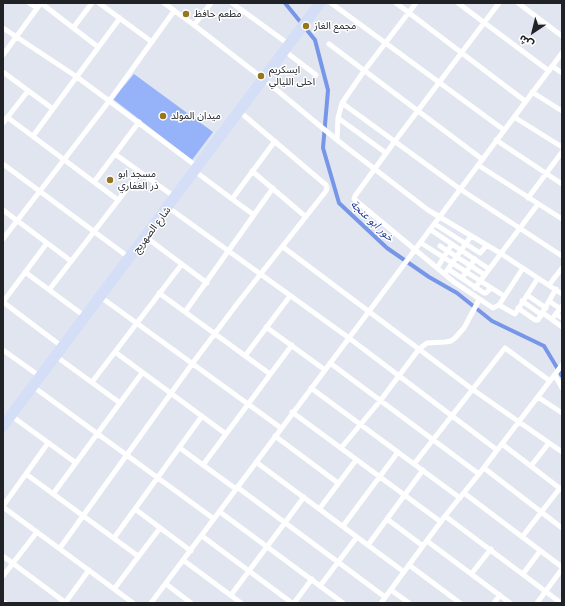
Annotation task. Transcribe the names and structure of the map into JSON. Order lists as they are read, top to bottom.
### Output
{
  "streets": {
    "main road": ["شارع الصهريج"]
  },
  "water": ["خور ابو عنجة"],
  "places": [
    "مطعم حافظ",
    "مجمع الغاز",
    "ايسكريم احلى الليالي",
    "ميدان المولد",
    "مسجد ابو ذر الغفاري"
  ],
  "north": "bottom left"
}
